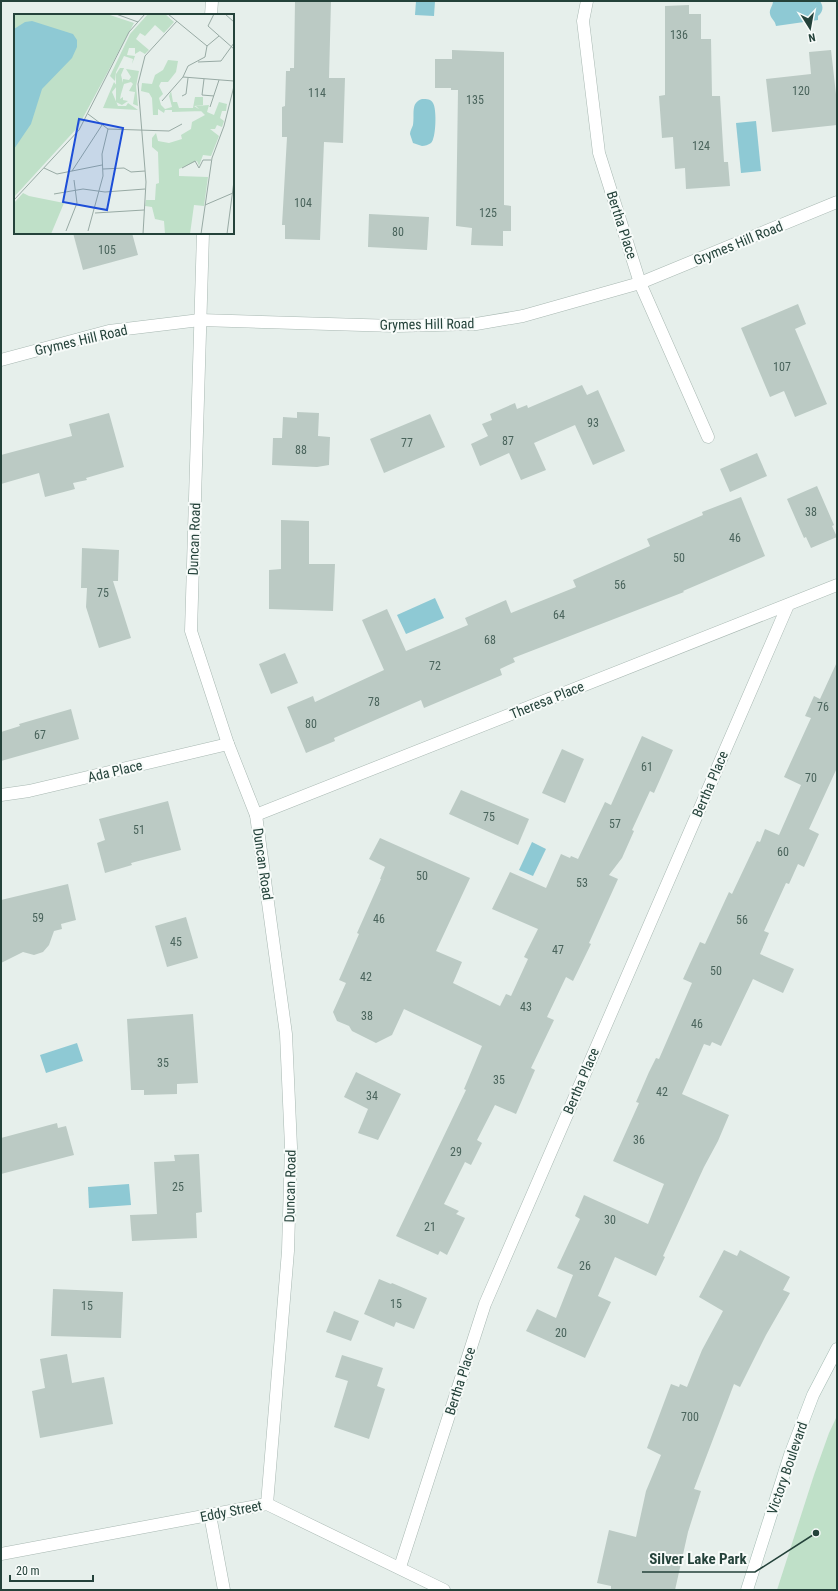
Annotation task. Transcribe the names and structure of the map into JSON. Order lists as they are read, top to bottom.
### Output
{
  "streets": {
    "street": [
      "Bertha Place",
      "Grymes Hill Road",
      "Duncan Road",
      "Theresa Place",
      "Ada Place",
      "Victory Boulevard",
      "Eddy Street"
    ]
  },
  "crossings": [
    ["Bertha Place", "Grymes Hill Road"],
    ["Bertha Place", "Theresa Place"],
    ["Bertha Place", "Eddy Street"],
    ["Grymes Hill Road", "Duncan Road"],
    ["Duncan Road", "Theresa Place"],
    ["Duncan Road", "Ada Place"],
    ["Duncan Road", "Eddy Street"]
  ],
  "places": ["Silver Lake Park"],
  "house_numbers": [
    "136",
    "120",
    "114",
    "135",
    "124",
    "104",
    "125",
    "80",
    "105",
    "107",
    "93",
    "87",
    "77",
    "88",
    "38",
    "46",
    "50",
    "56",
    "75",
    "64",
    "68",
    "72",
    "78",
    "76",
    "80",
    "67",
    "61",
    "70",
    "75",
    "57",
    "51",
    "60",
    "50",
    "53",
    "59",
    "46",
    "56",
    "45",
    "47",
    "50",
    "42",
    "43",
    "38",
    "46",
    "35",
    "35",
    "42",
    "34",
    "36",
    "29",
    "25",
    "30",
    "21",
    "26",
    "15",
    "15",
    "20",
    "700"
  ],
  "scale_bar": "20 m",
  "north": "bottom"
}
